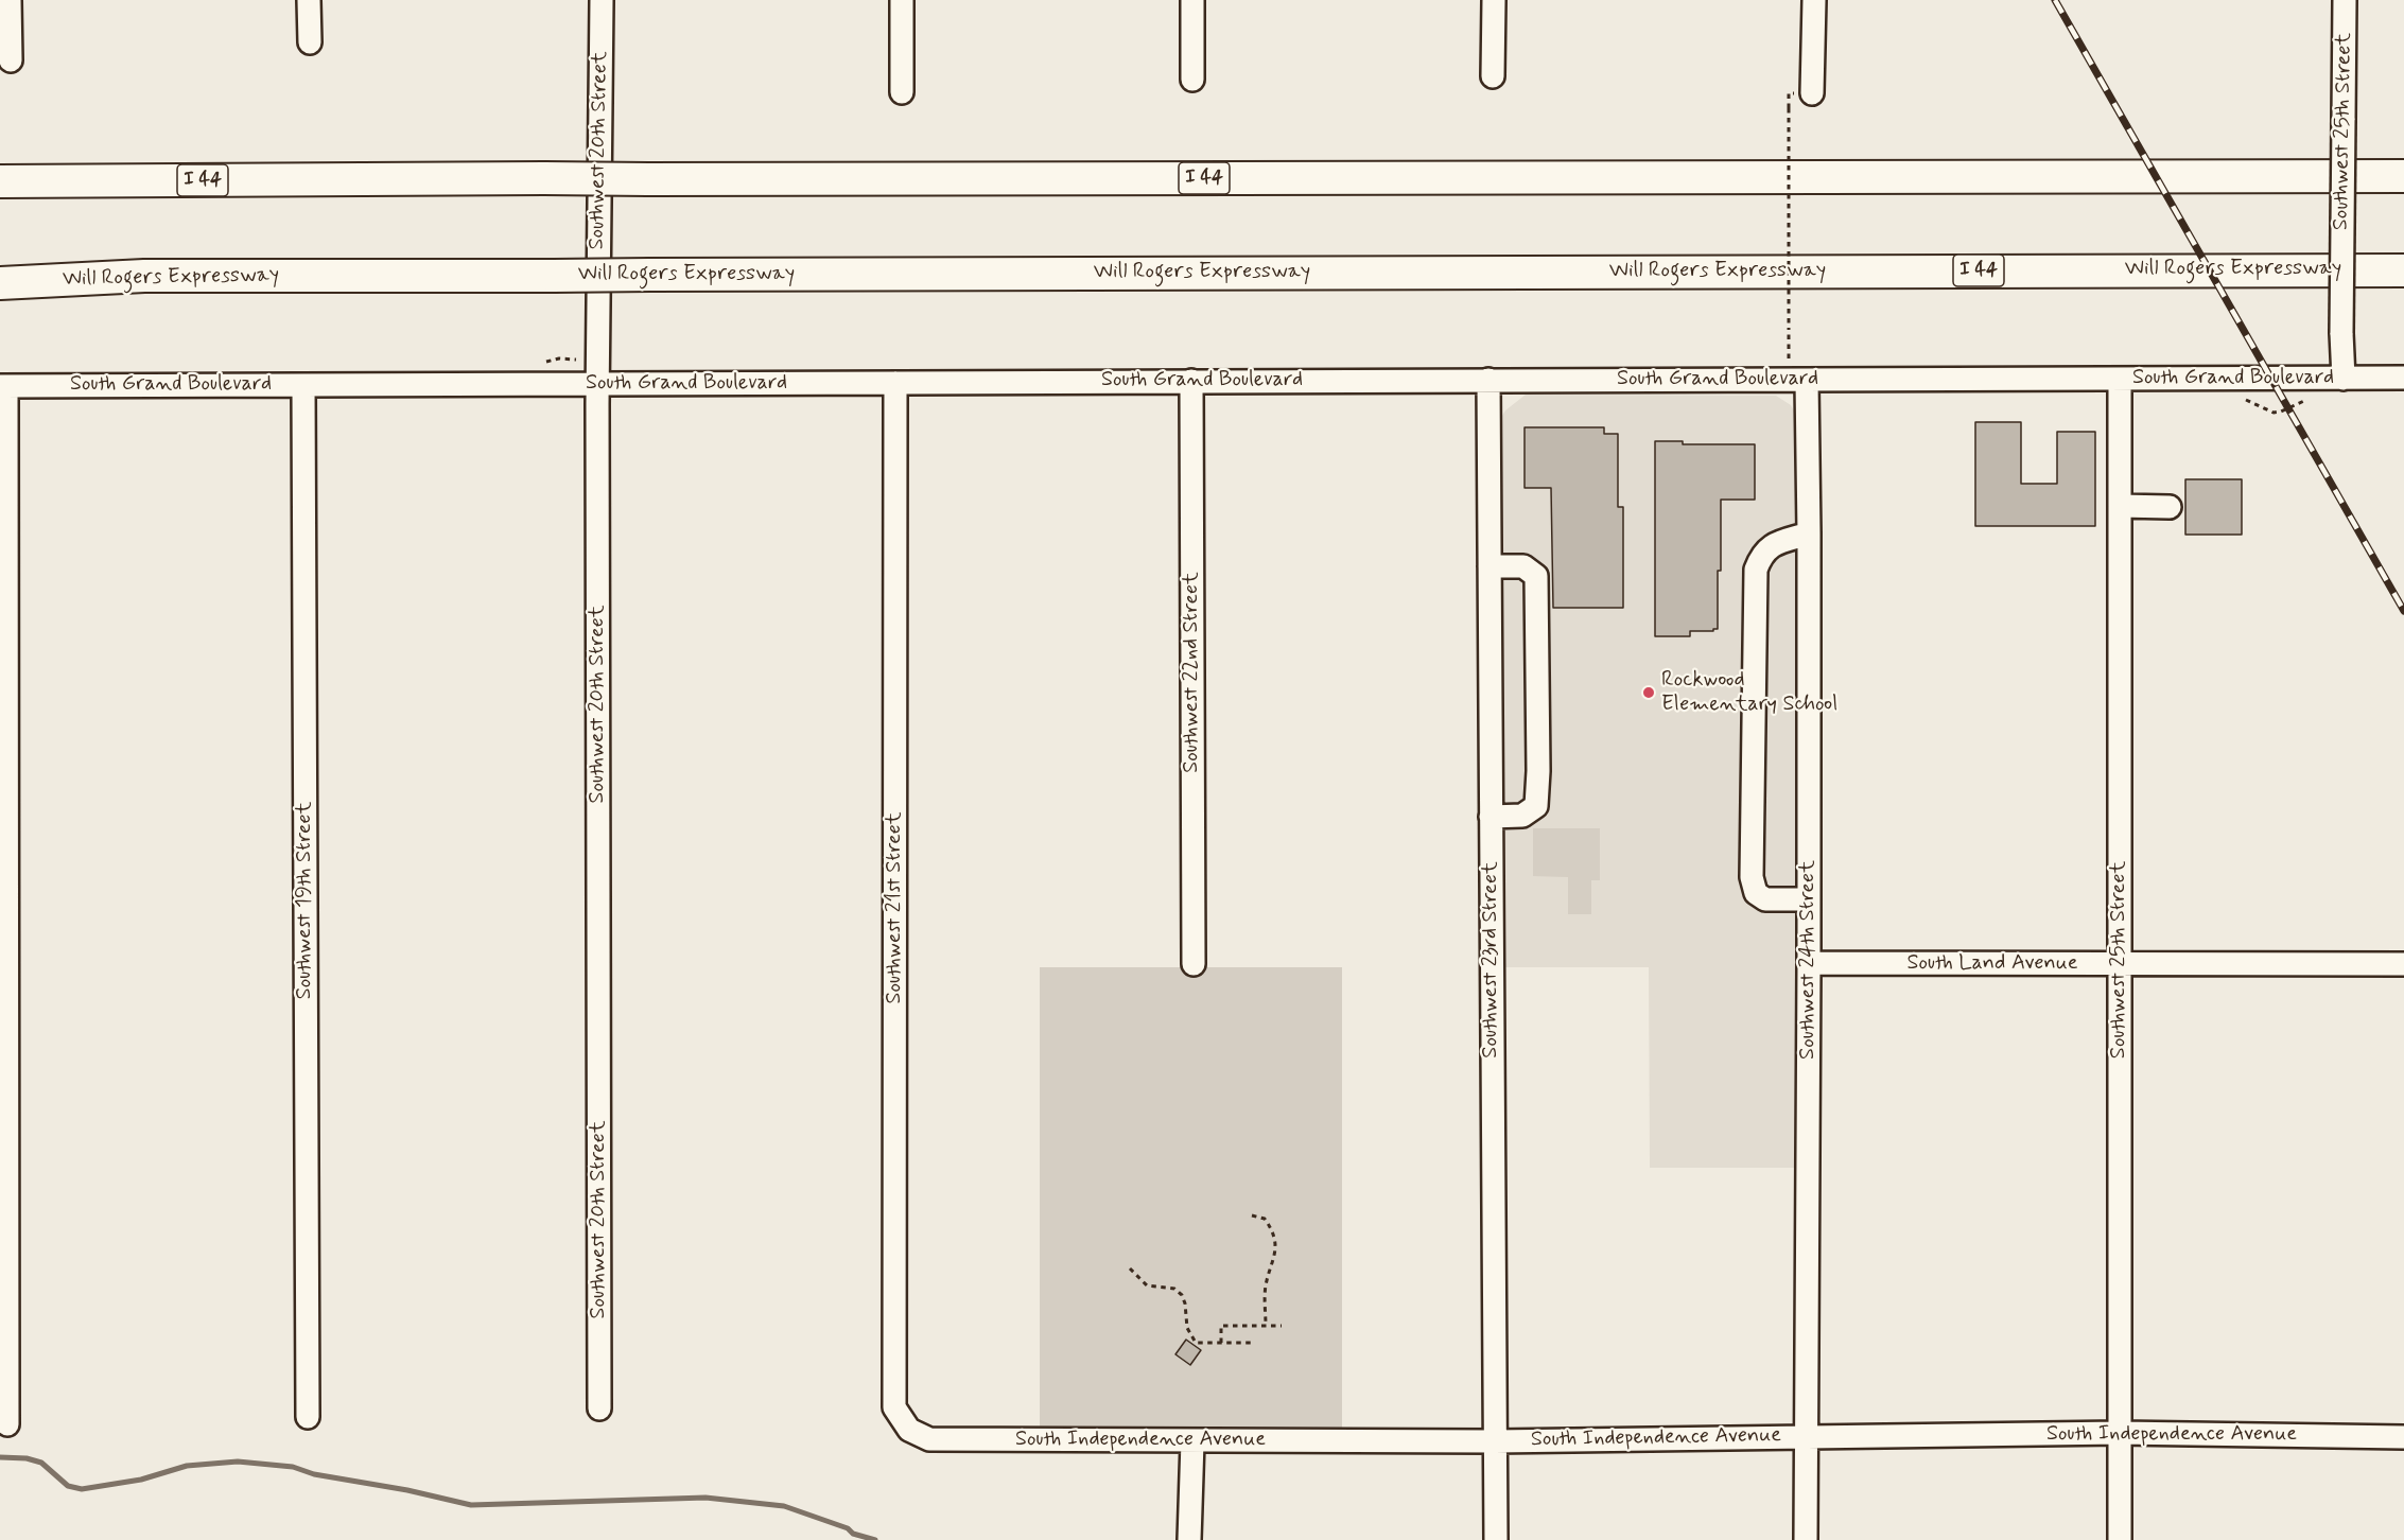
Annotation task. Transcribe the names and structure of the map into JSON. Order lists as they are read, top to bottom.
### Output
{
  "streets": {
    "highway": ["I 44", "Will Rogers Expressway"],
    "street": [
      "Southwest 25th Street",
      "Southwest 20th Street",
      "South Grand Boulevard",
      "Southwest 22nd Street",
      "Southwest 19th Street",
      "Southwest 21st Street",
      "Southwest 23rd Street",
      "Southwest 24th Street",
      "South Land Avenue",
      "South Independence Avenue"
    ]
  },
  "crossings": [
    ["Southwest 25th Street", "South Grand Boulevard"],
    ["Southwest 25th Street", "South Land Avenue"],
    ["Southwest 25th Street", "South Independence Avenue"],
    ["Southwest 20th Street", "South Grand Boulevard"],
    ["South Grand Boulevard", "Southwest 22nd Street"],
    ["South Grand Boulevard", "Southwest 19th Street"],
    ["South Grand Boulevard", "Southwest 21st Street"],
    ["South Grand Boulevard", "Southwest 23rd Street"],
    ["South Grand Boulevard", "Southwest 24th Street"],
    ["Southwest 21st Street", "South Independence Avenue"],
    ["Southwest 23rd Street", "South Independence Avenue"],
    ["Southwest 24th Street", "South Land Avenue"],
    ["Southwest 24th Street", "South Independence Avenue"]
  ],
  "places": ["Rockwood Elementary School"]
}
